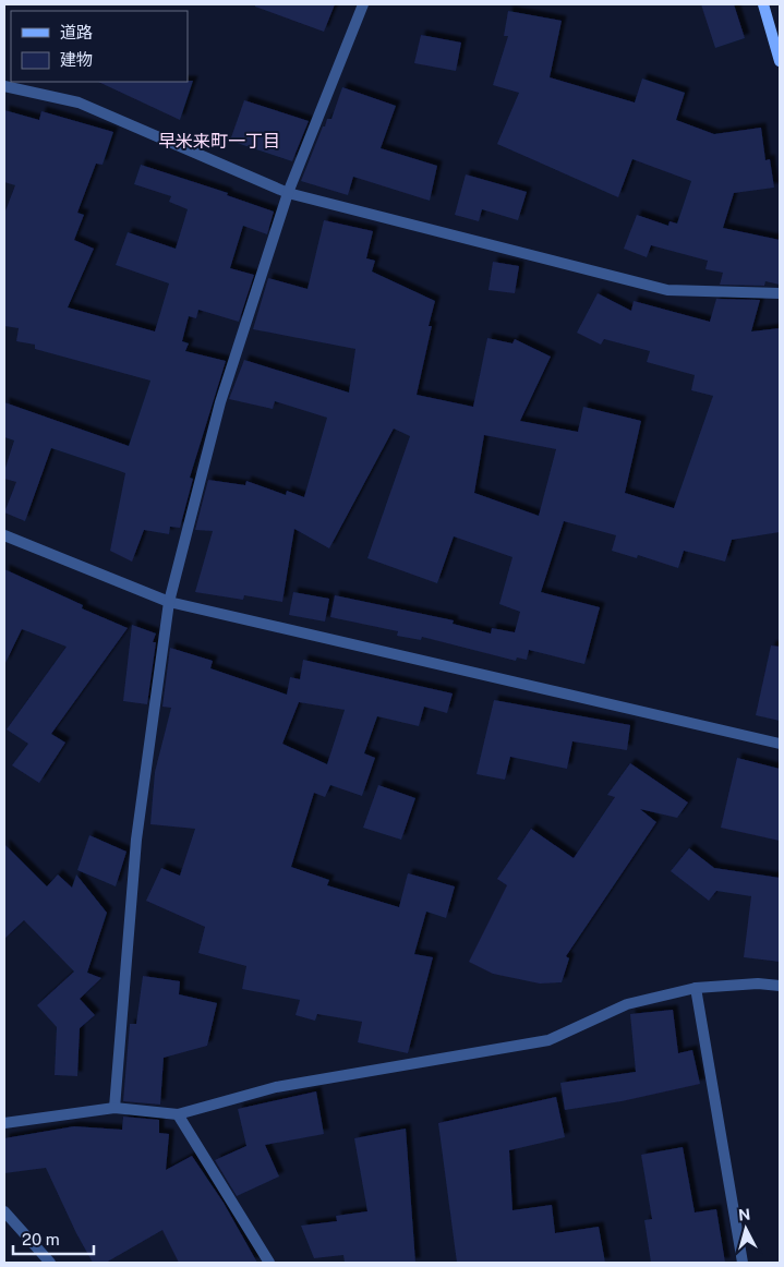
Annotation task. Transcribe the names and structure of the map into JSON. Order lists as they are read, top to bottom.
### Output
{
  "districts": ["早米来町一丁目"],
  "legend": ["道路", "建物"],
  "scale_bar": "20 m",
  "north": "top"
}
